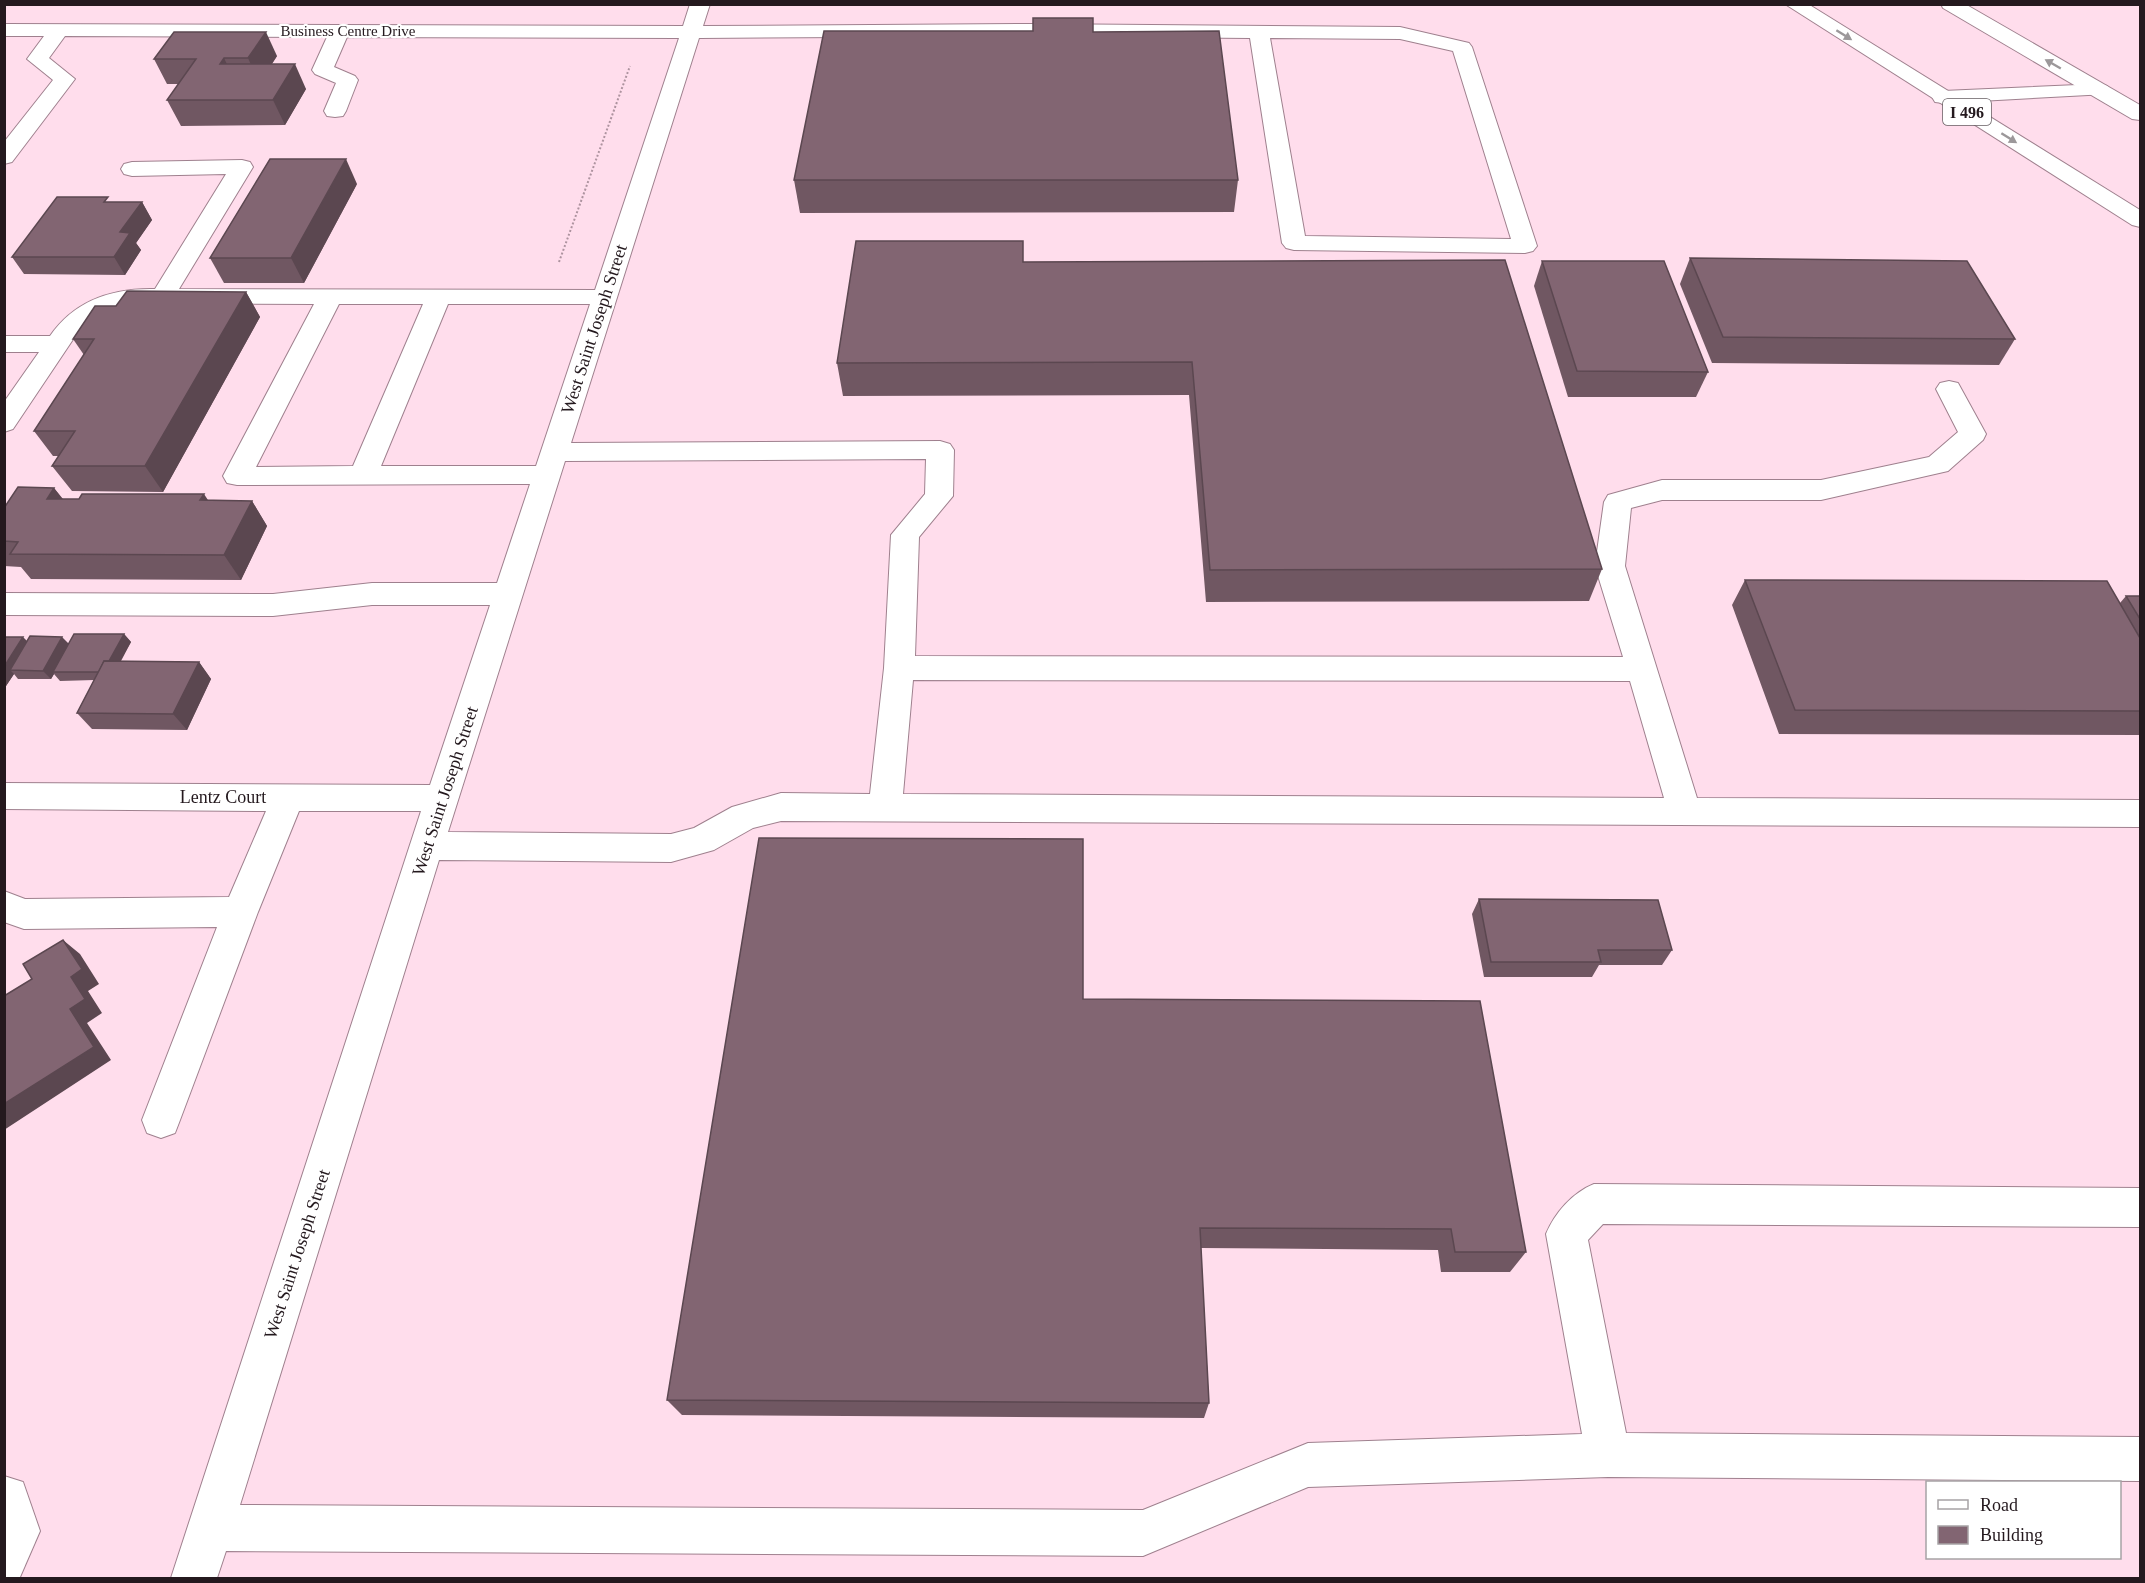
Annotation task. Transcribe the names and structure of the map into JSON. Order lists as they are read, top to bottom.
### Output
{
  "streets": {
    "main road": [
      "Business Centre Drive",
      "I 496",
      "West Saint Joseph Street",
      "Lentz Court"
    ]
  },
  "crossings": [
    ["Business Centre Drive", "West Saint Joseph Street"],
    ["West Saint Joseph Street", "Lentz Court"]
  ],
  "legend": ["Road", "Building"]
}
